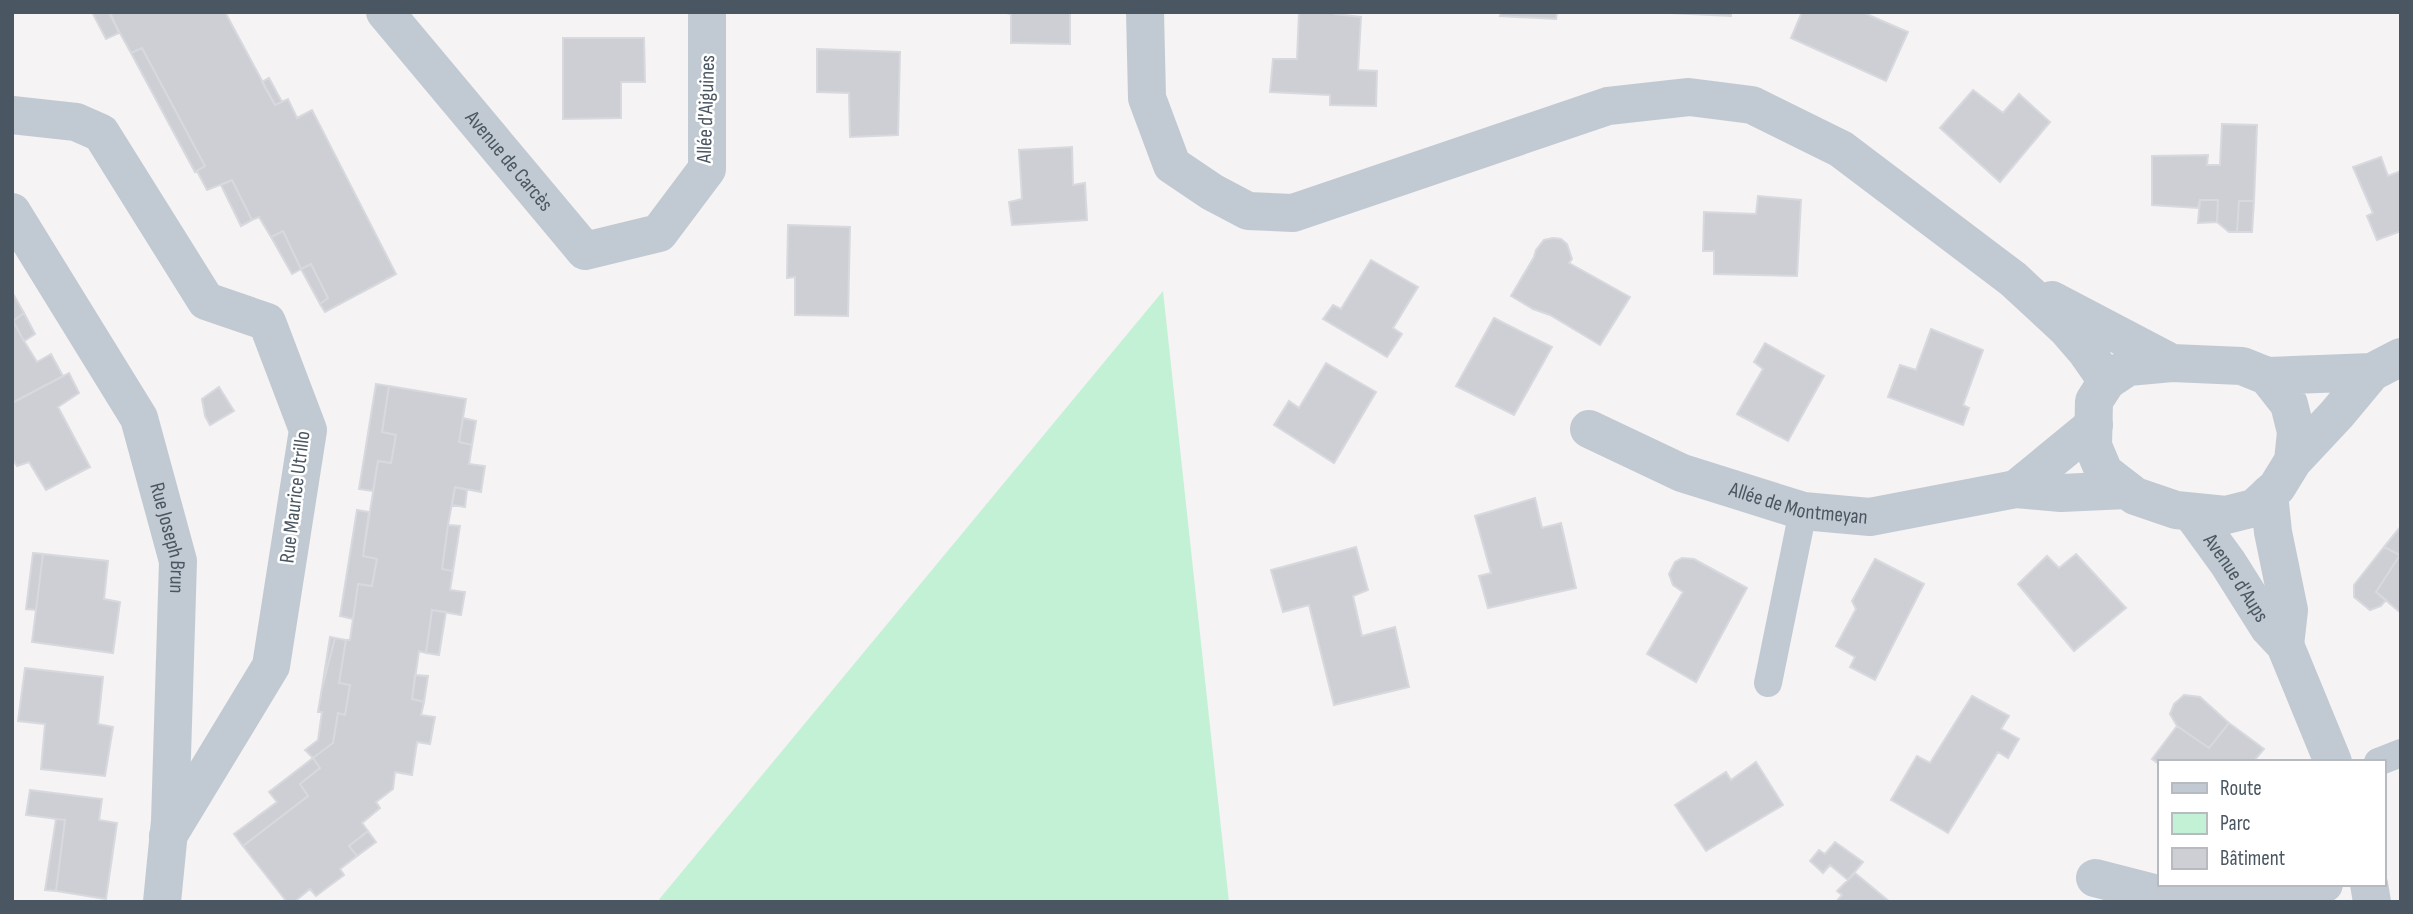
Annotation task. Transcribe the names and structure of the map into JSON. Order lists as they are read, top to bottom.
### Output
{
  "streets": {
    "street": [
      "Allée d'Aiguines",
      "Avenue de Carcès",
      "Rue Maurice Utrillo",
      "Allée de Montmeyan",
      "Rue Joseph Brun",
      "Avenue d'Aups"
    ]
  },
  "crossings": [
    ["Allée d'Aiguines", "Avenue de Carcès"],
    ["Rue Maurice Utrillo", "Rue Joseph Brun"],
    ["Allée de Montmeyan", "Avenue d'Aups"]
  ],
  "legend": ["Route", "Parc", "Bâtiment"]
}
